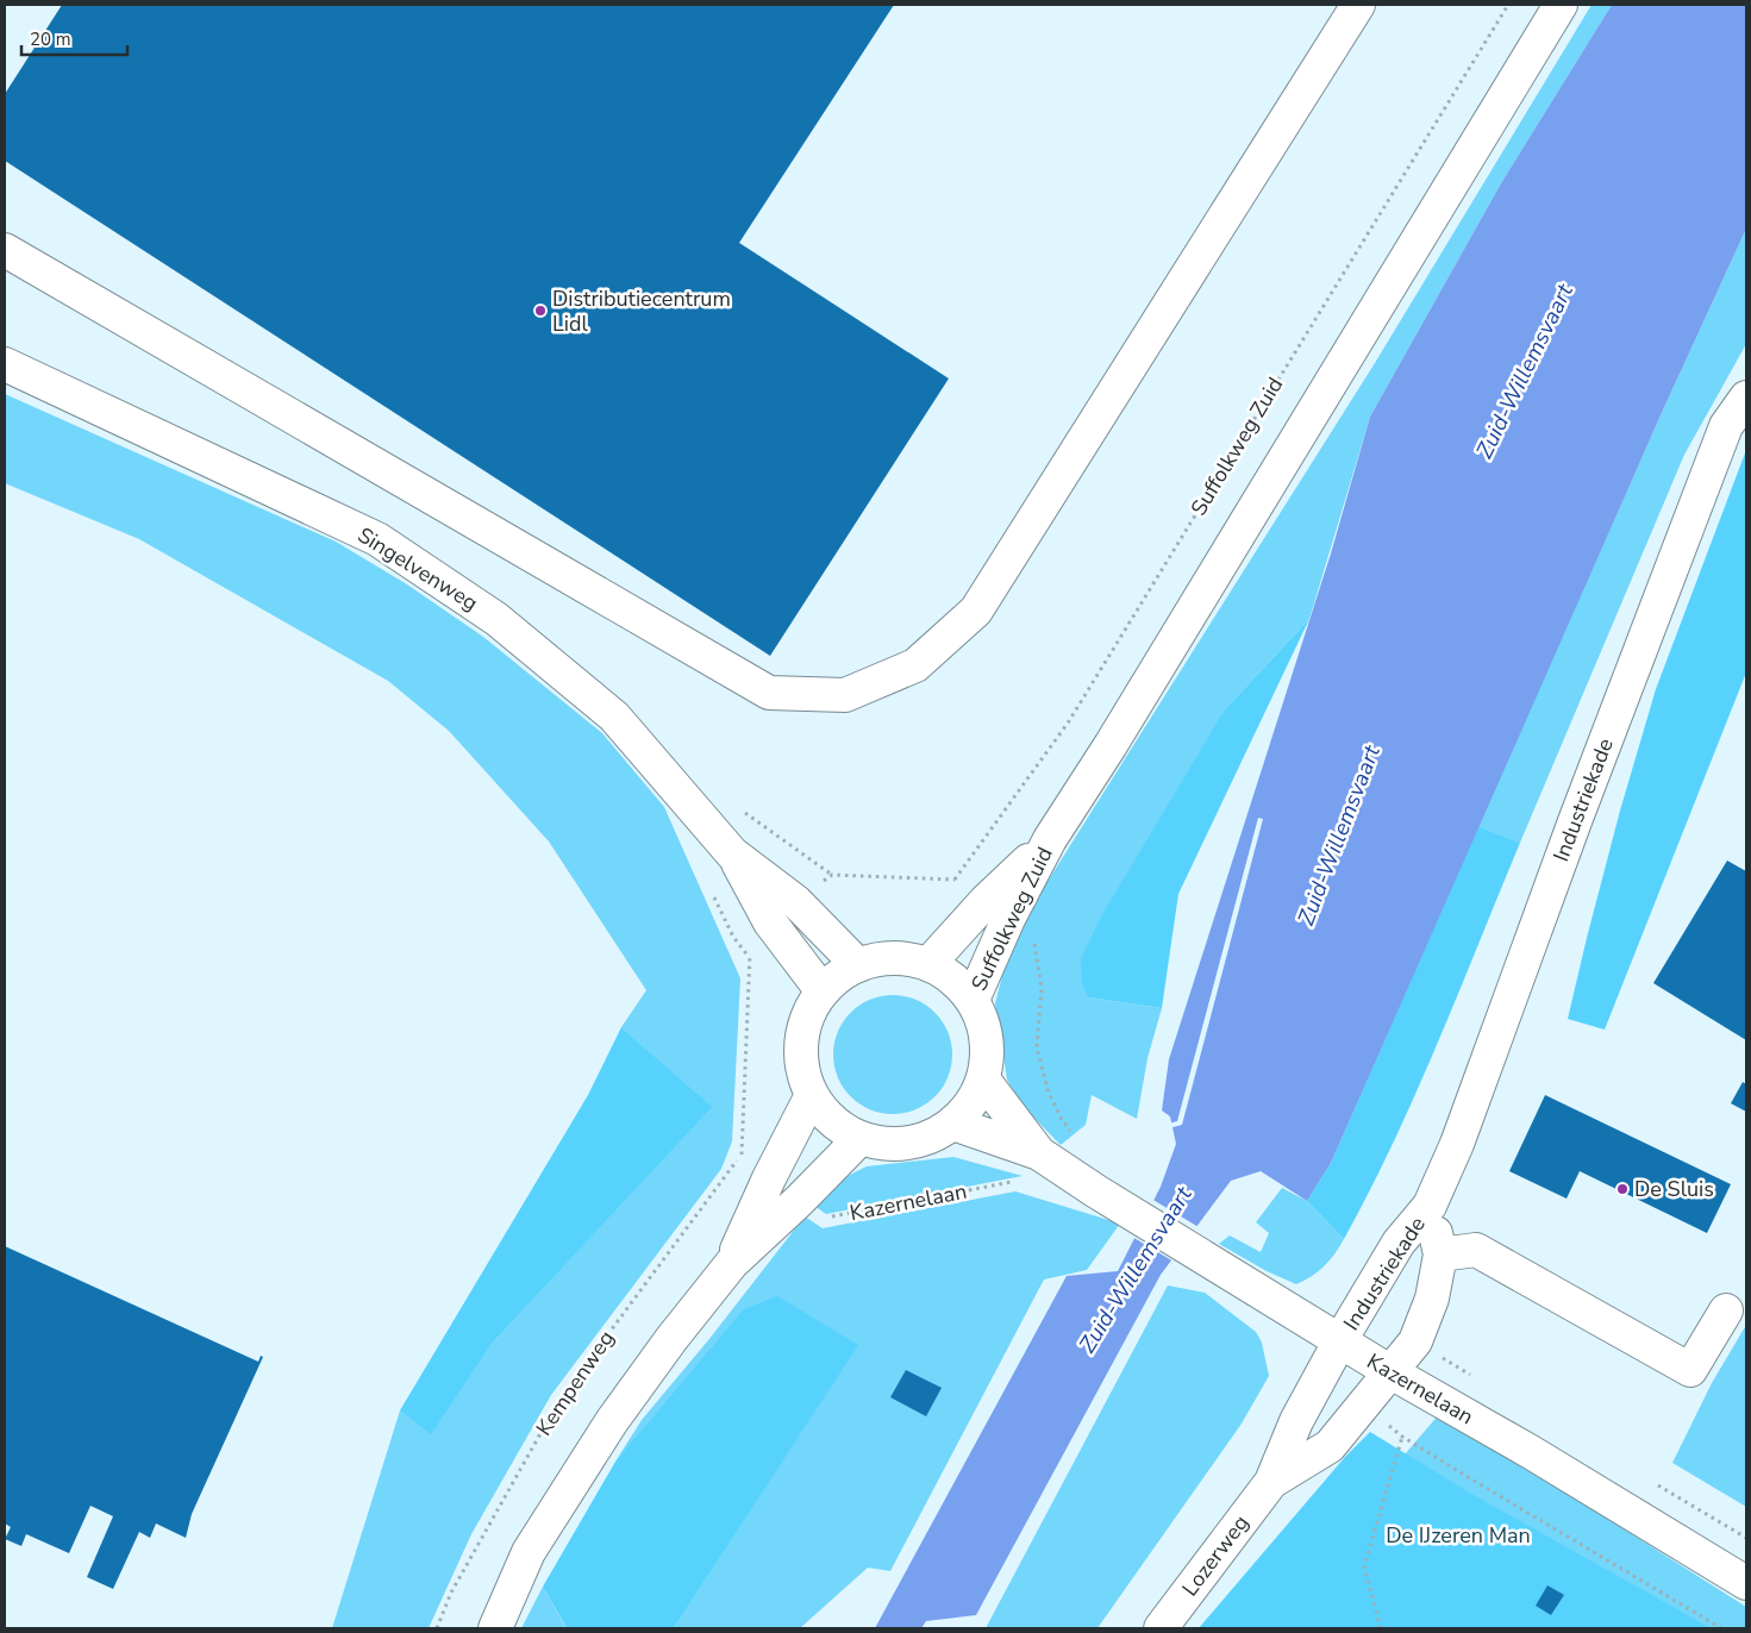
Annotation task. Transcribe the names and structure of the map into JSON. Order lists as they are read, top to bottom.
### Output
{
  "streets": {
    "street": [
      "Suffolkweg Zuid",
      "Singelvenweg",
      "Industriekade",
      "Kazernelaan",
      "Lozerweg"
    ],
    "path": ["Kempenweg"]
  },
  "crossings": [
    ["Suffolkweg Zuid", "Singelvenweg"],
    ["Suffolkweg Zuid", "Kazernelaan"],
    ["Singelvenweg", "Kazernelaan"],
    ["Industriekade", "Kazernelaan"],
    ["Industriekade", "Lozerweg"],
    ["Kazernelaan", "Lozerweg"]
  ],
  "water": ["Zuid-Willemsvaart"],
  "parks": ["De IJzeren Man"],
  "places": ["Distributiecentrum Lidl", "De Sluis"],
  "scale_bar": "20 m"
}
